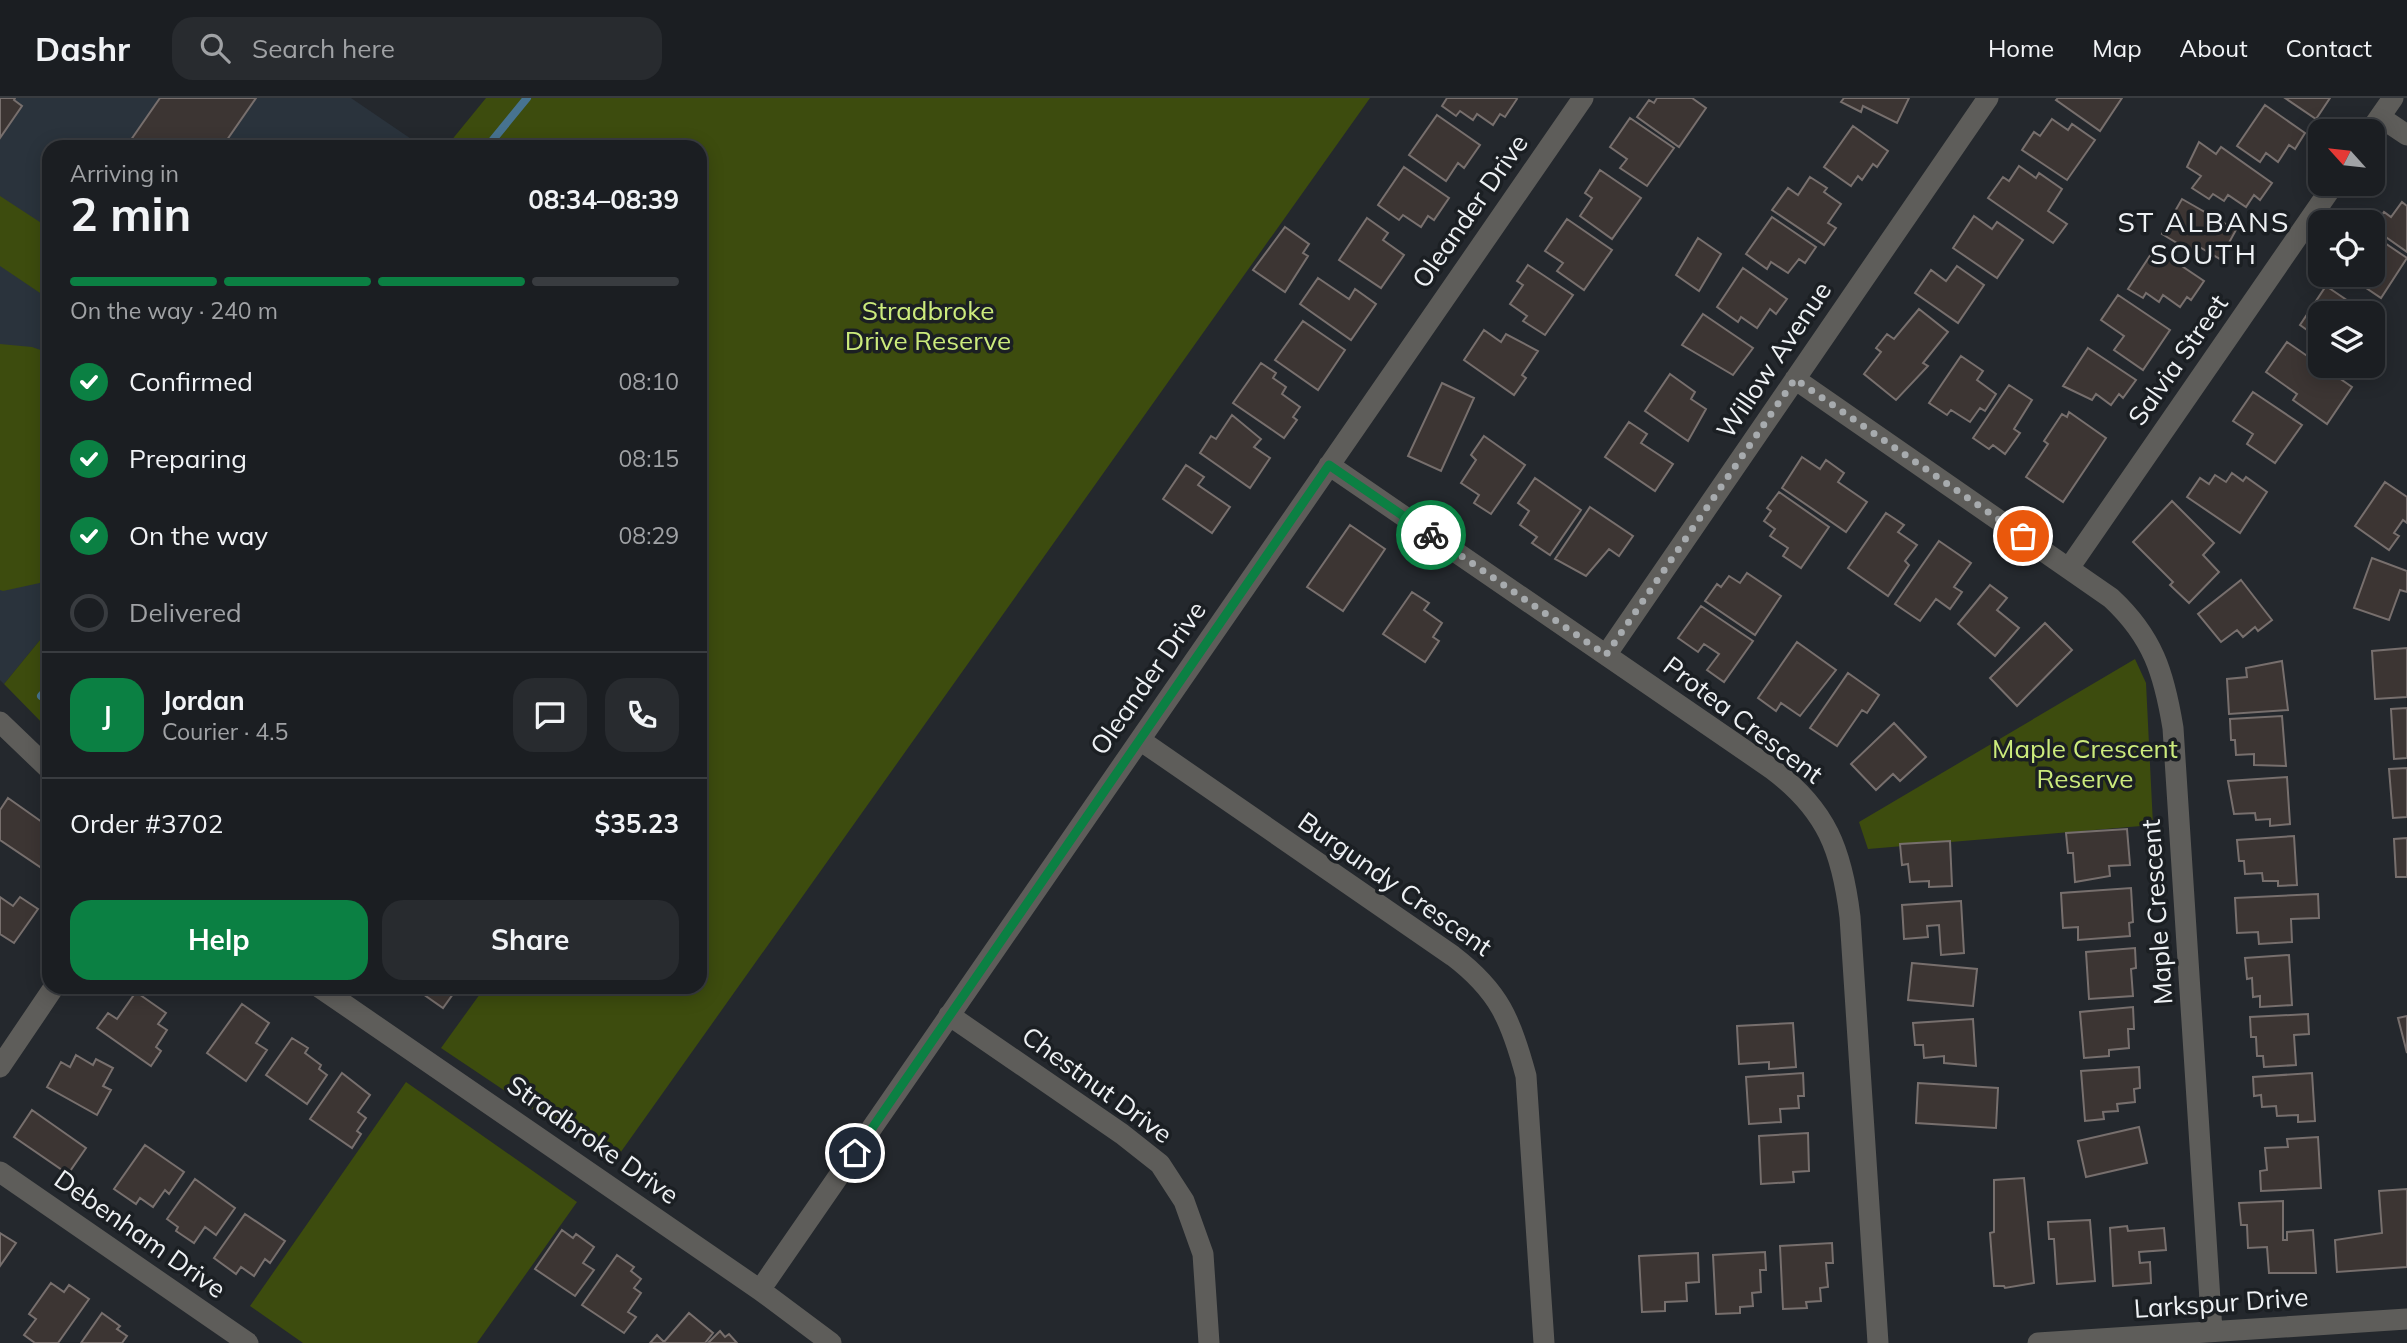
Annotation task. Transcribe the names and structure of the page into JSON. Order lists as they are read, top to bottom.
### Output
{
  "streets": {
    "street": [
      "Oleander Drive",
      "Willow Avenue",
      "Salvia Street",
      "Protea Crescent",
      "Burgundy Crescent",
      "Maple Crescent",
      "Chestnut Drive",
      "Stradbroke Drive",
      "Debenham Drive",
      "Larkspur Drive"
    ]
  },
  "crossings": [
    ["Oleander Drive", "Protea Crescent"],
    ["Oleander Drive", "Burgundy Crescent"],
    ["Oleander Drive", "Chestnut Drive"],
    ["Oleander Drive", "Stradbroke Drive"],
    ["Willow Avenue", "Protea Crescent"],
    ["Willow Avenue", "Maple Crescent"],
    ["Salvia Street", "Maple Crescent"],
    ["Maple Crescent", "Larkspur Drive"]
  ],
  "districts": ["ST ALBANS SOUTH"],
  "parks": ["Stradbroke Drive Reserve", "Maple Crescent Reserve"],
  "north": "top left",
  "page": {
    "header": "Dashr",
    "search": "Search here",
    "nav": [
      "Home",
      "Map",
      "About",
      "Contact"
    ],
    "heading": ["2 min", "Arriving in", "08:34–08:39"],
    "panel": [
      "Jordan",
      "Courier · 4.5",
      "Order #3702",
      "$35.23"
    ],
    "bar": "On the way · 240 m",
    "list": [
      ["Confirmed", "08:10"],
      ["Preparing", "08:15"],
      ["On the way", "08:29"],
      "Delivered"
    ],
    "round": "J",
    "buttons": ["Help", "Share"]
  }
}
